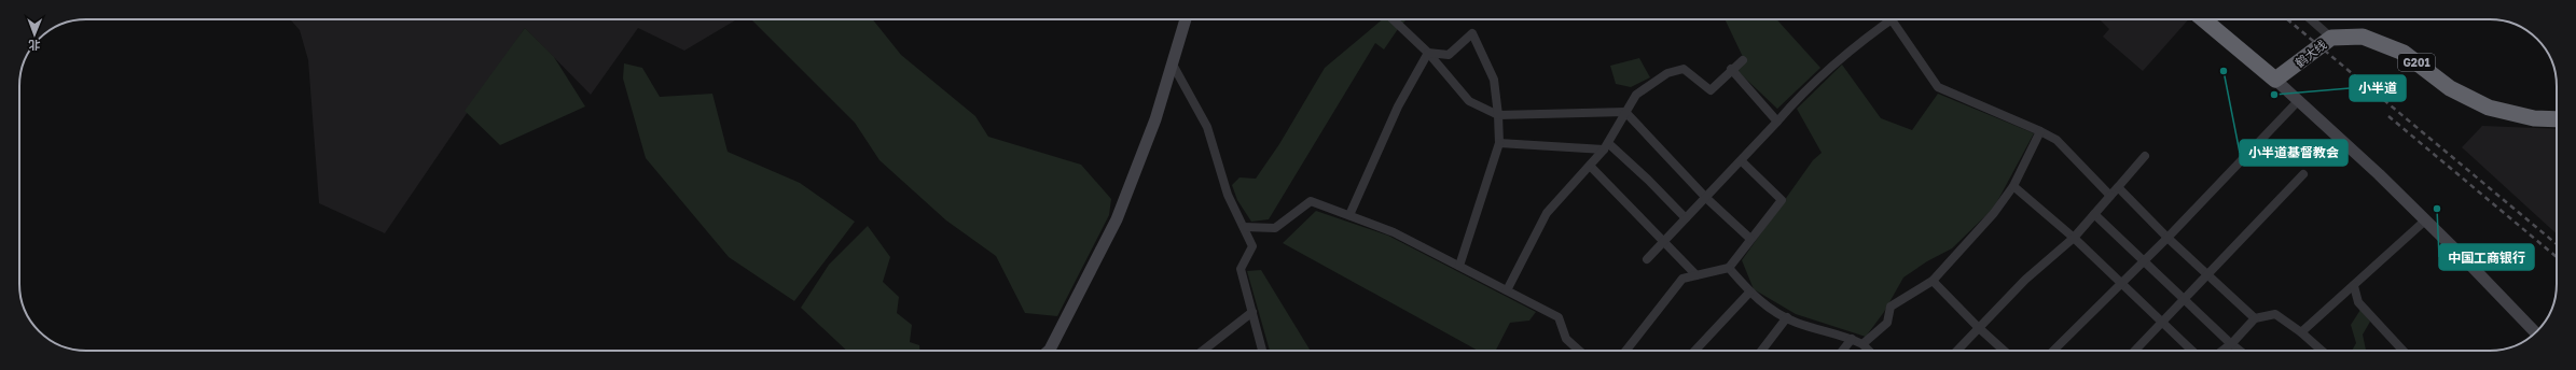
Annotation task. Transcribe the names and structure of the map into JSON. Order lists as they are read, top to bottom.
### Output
{
  "streets": {
    "highway": ["鹤大线", "G201"]
  },
  "places": ["小半道基督教会", "小半道", "中国工商银行"],
  "north": "bottom"
}
